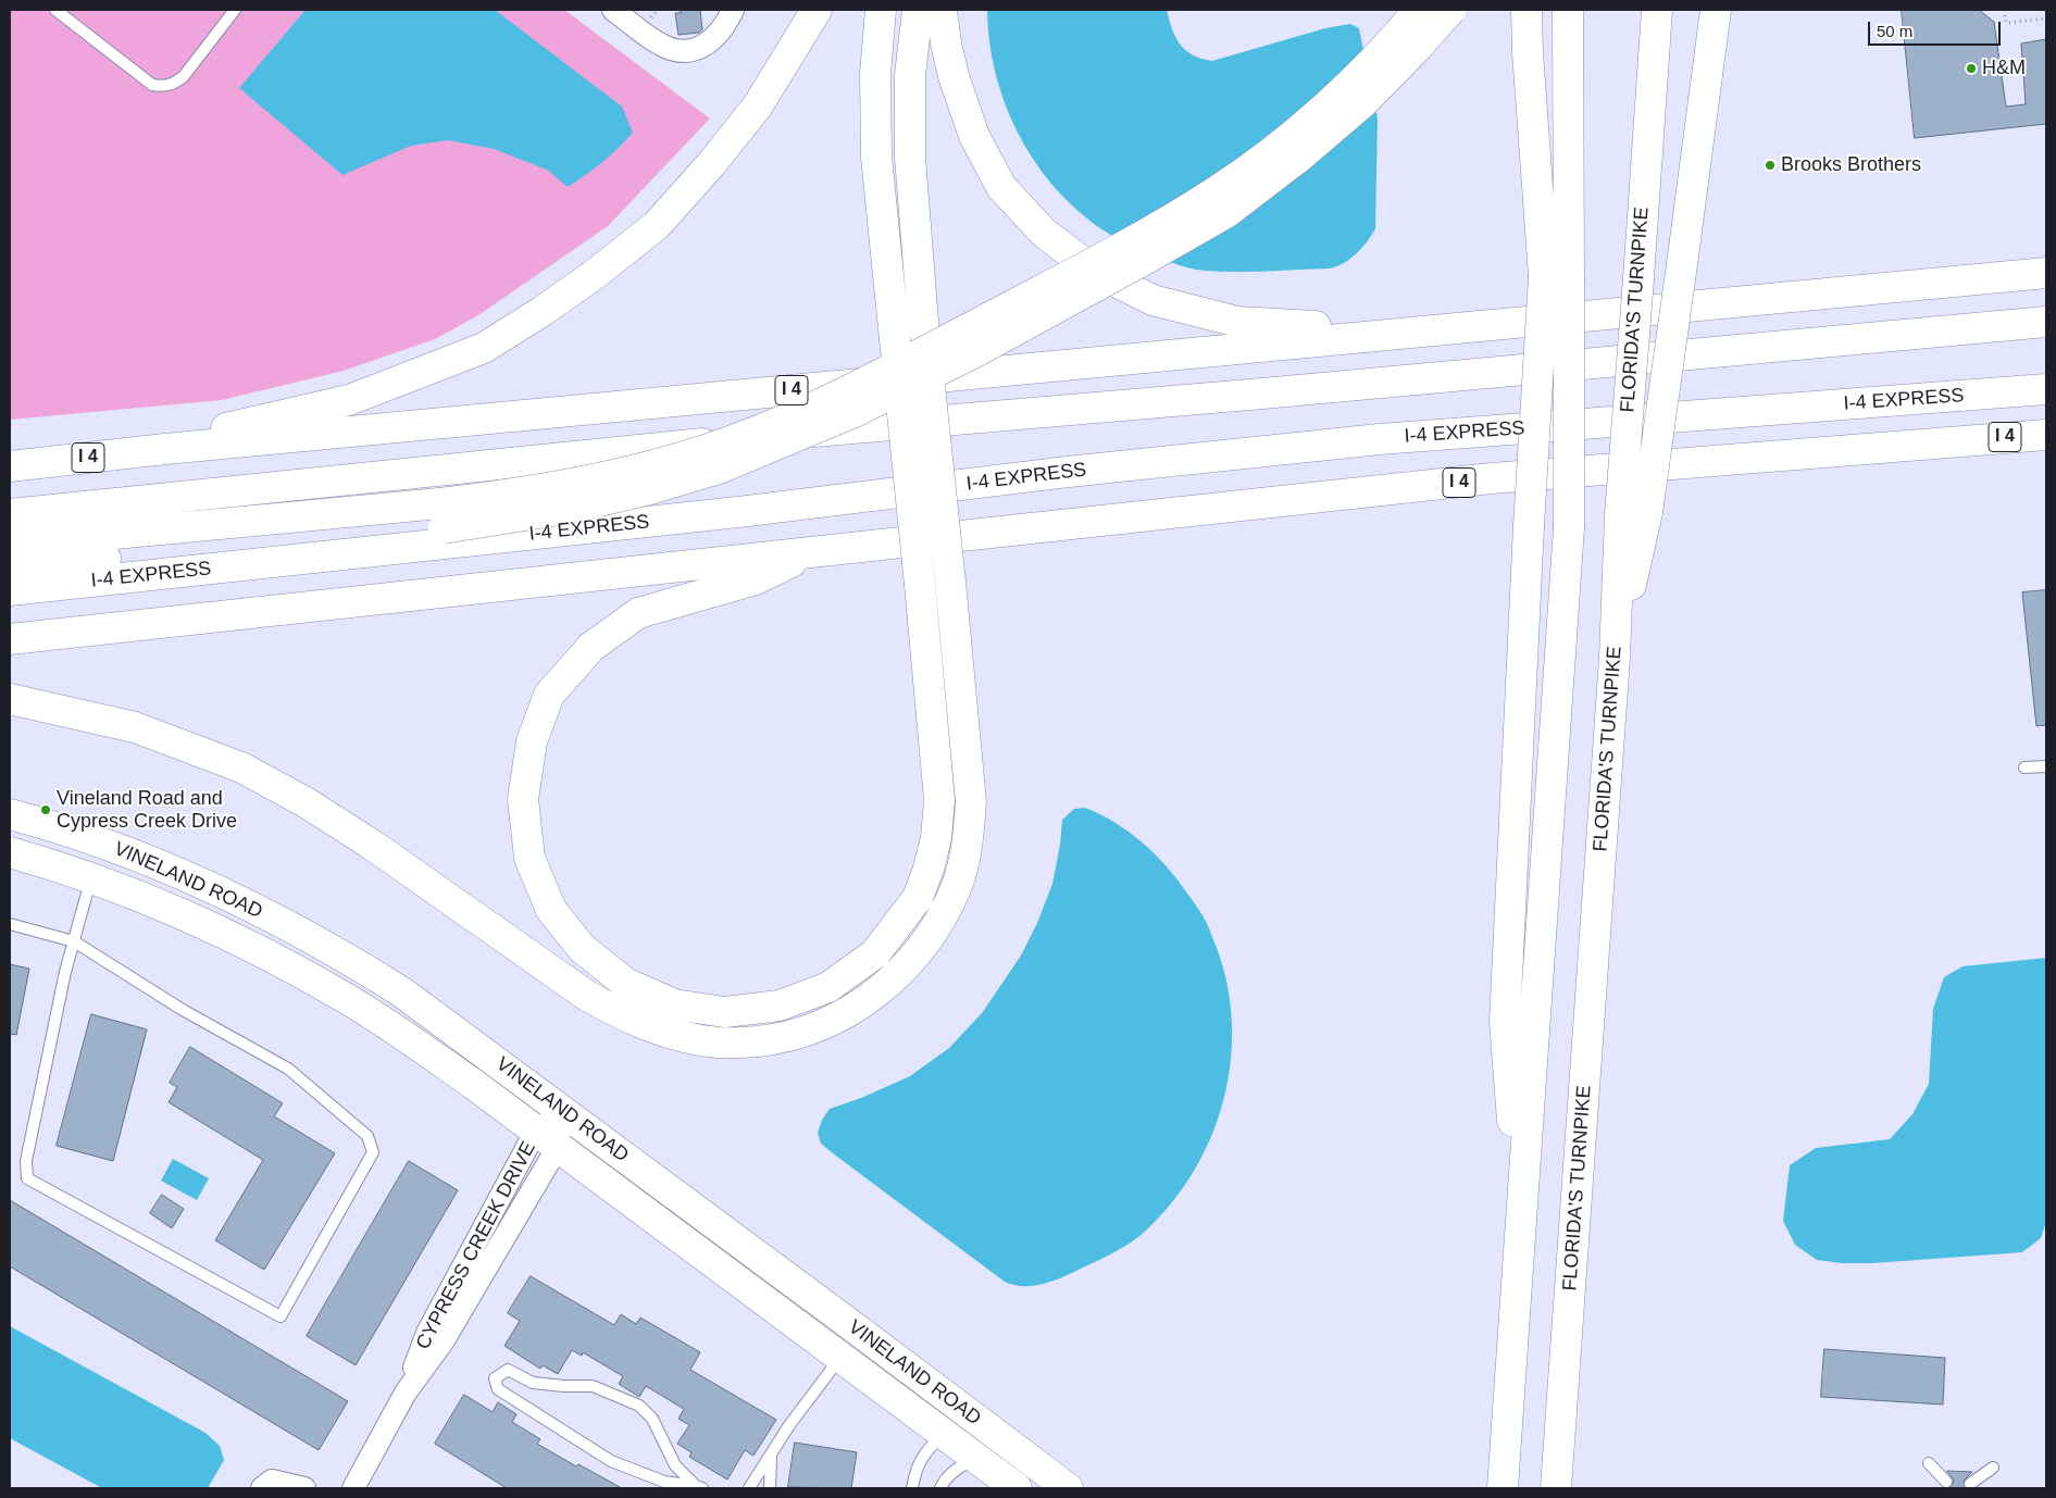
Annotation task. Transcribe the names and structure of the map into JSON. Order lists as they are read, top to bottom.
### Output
{
  "streets": {
    "main road": [
      "FLORIDA'S TURNPIKE",
      "I 4",
      "I-4 EXPRESS",
      "VINELAND ROAD"
    ],
    "street": ["CYPRESS CREEK DRIVE"]
  },
  "crossings": [
    ["VINELAND ROAD", "CYPRESS CREEK DRIVE"]
  ],
  "places": ["H&M", "Brooks Brothers", "Vineland Road and Cypress Creek Drive"],
  "scale_bar": "50 m"
}
